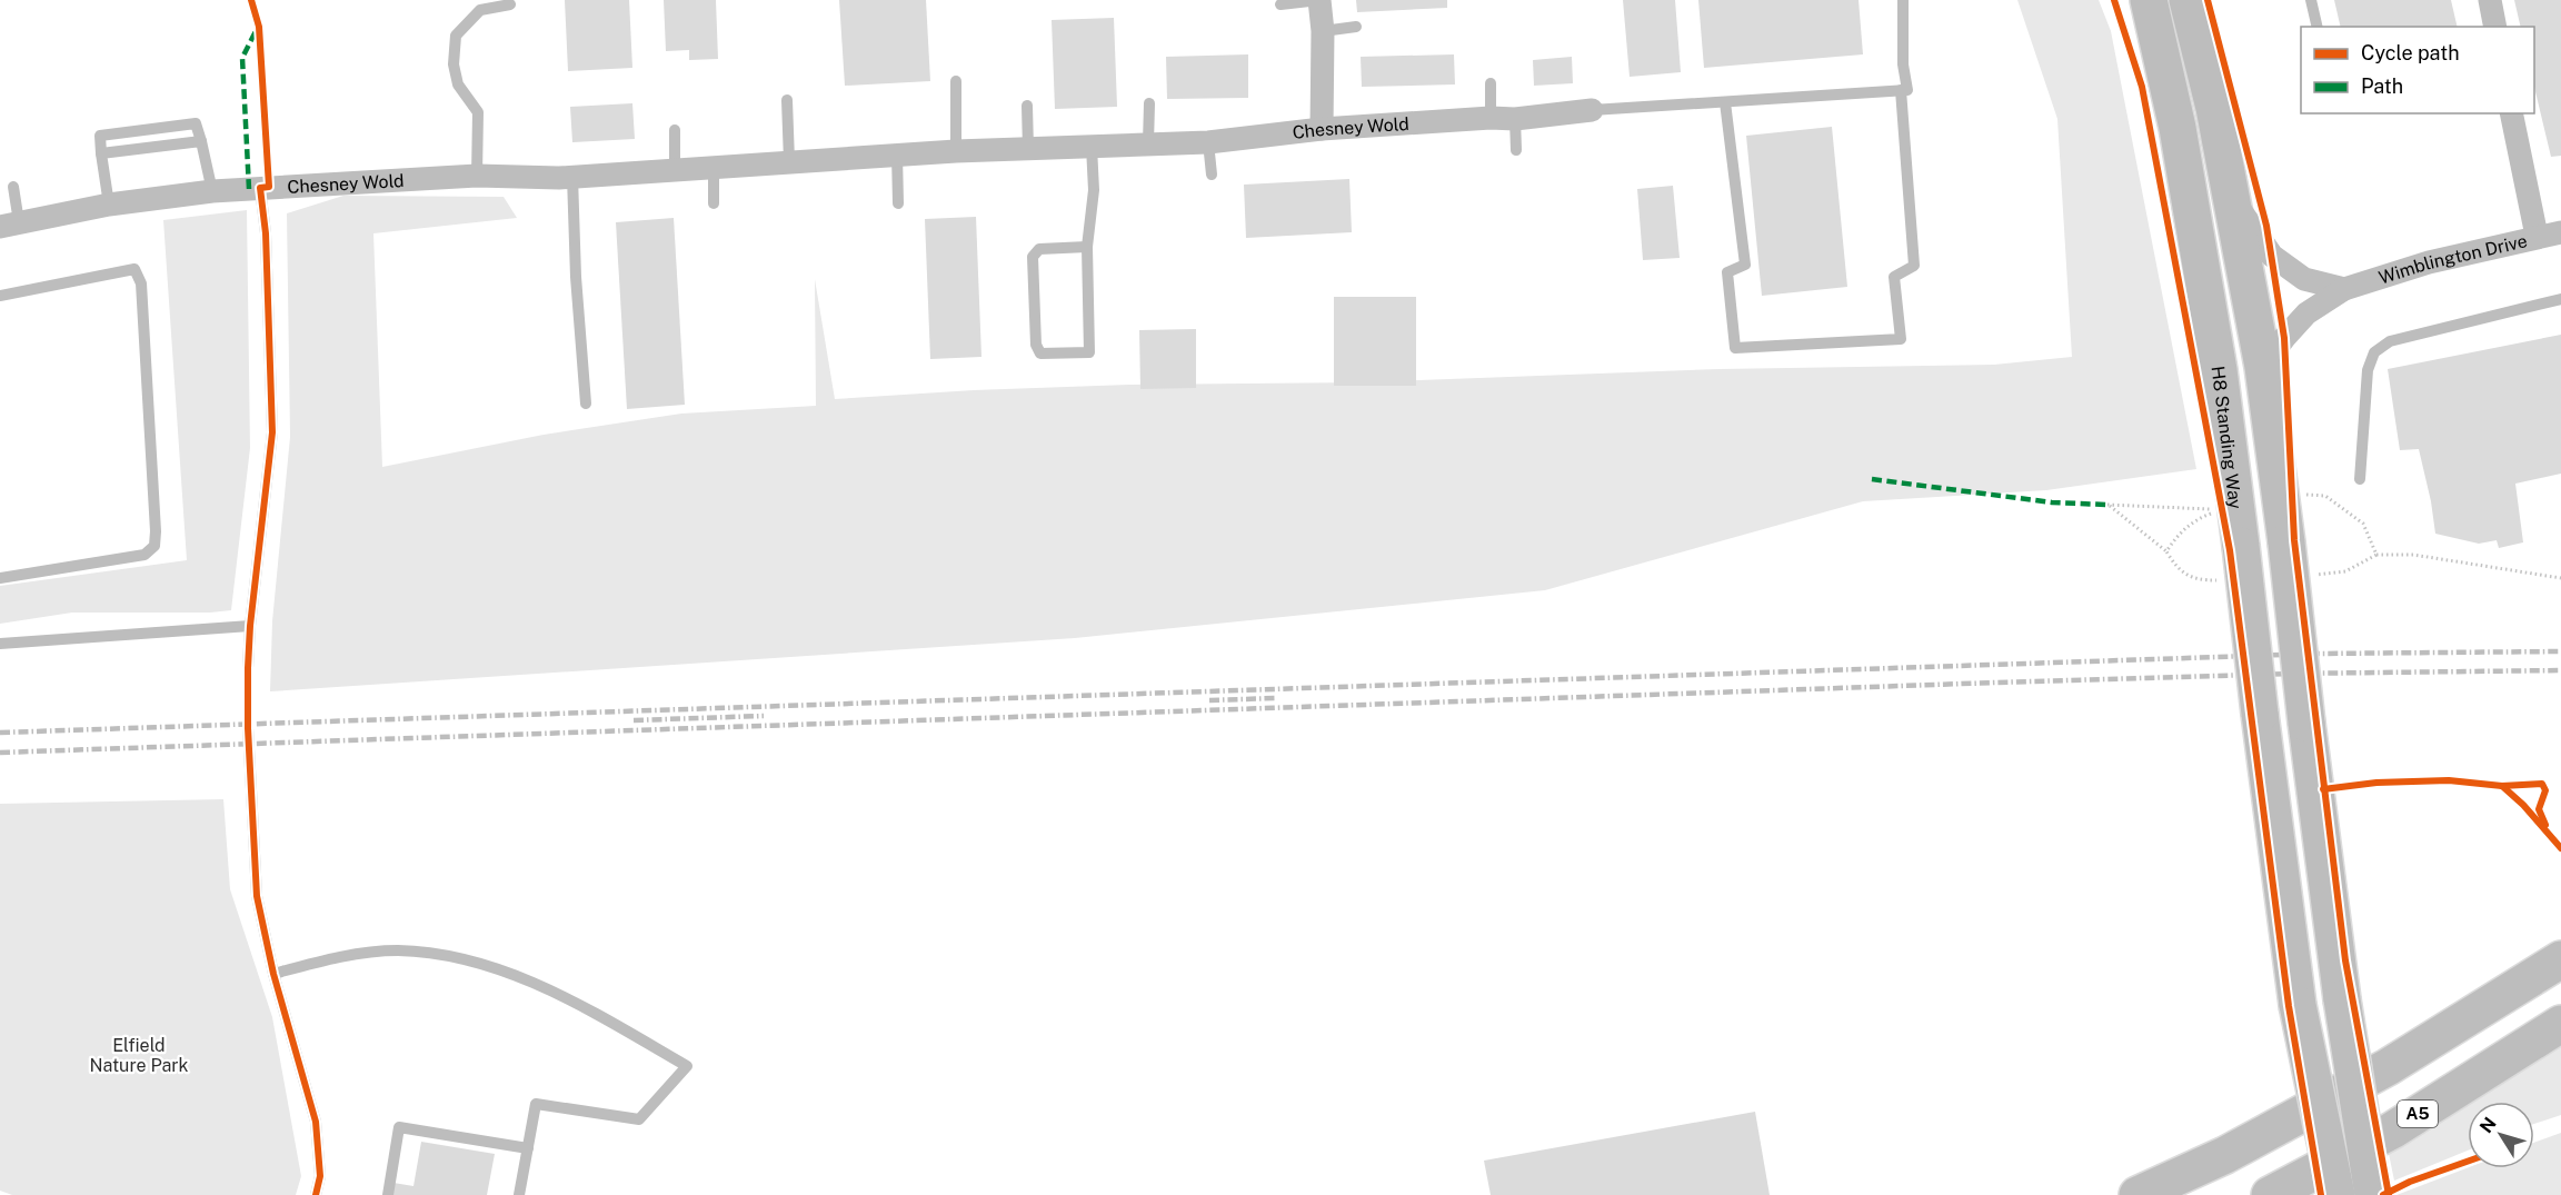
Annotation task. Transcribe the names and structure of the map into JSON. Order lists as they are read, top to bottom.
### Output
{
  "streets": {
    "highway": ["H8 Standing Way", "A5"],
    "street": ["Chesney Wold", "Wimblington Drive"]
  },
  "parks": ["Elfield Nature Park"],
  "legend": ["Cycle path", "Path"],
  "north": "top left"
}
